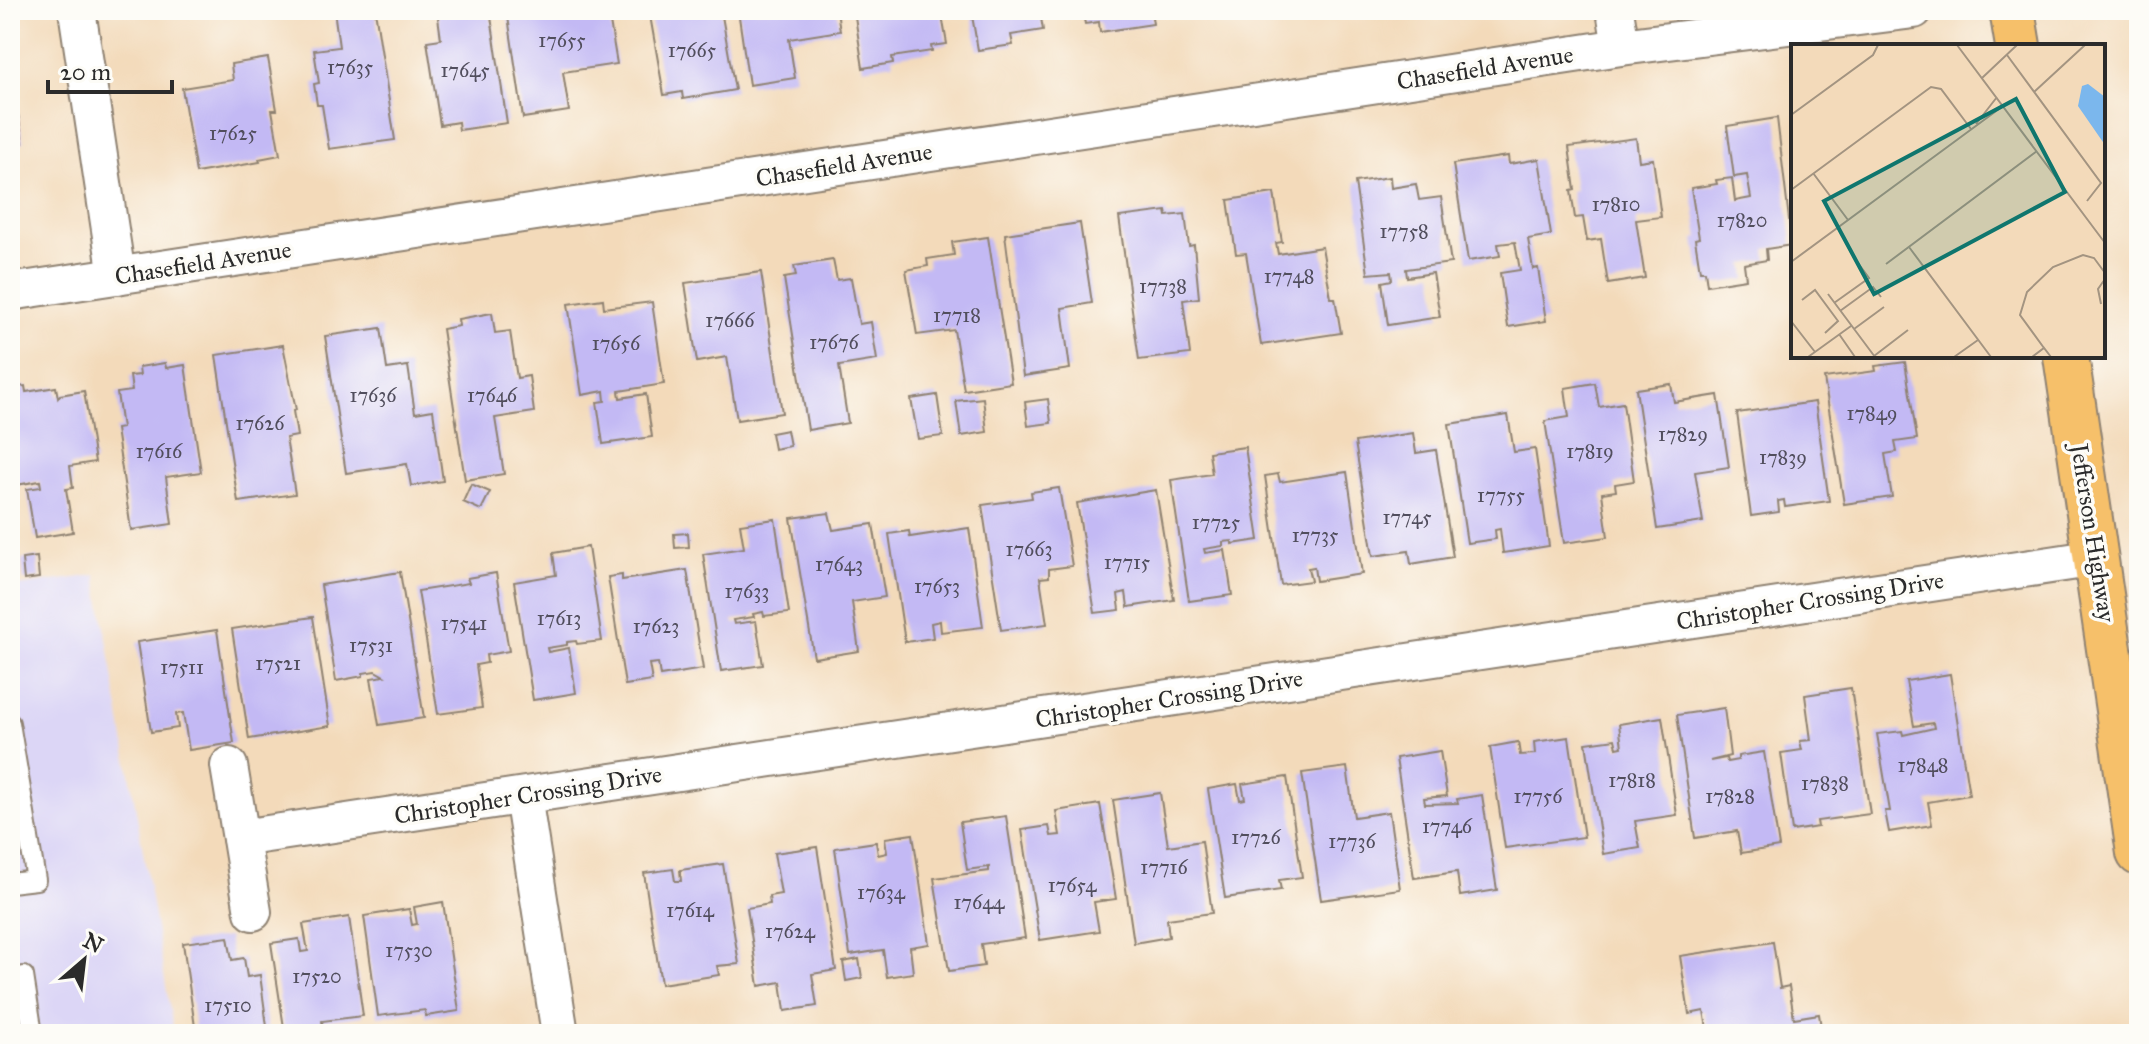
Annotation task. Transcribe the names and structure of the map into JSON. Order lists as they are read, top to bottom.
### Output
{
  "streets": {
    "main road": ["Jefferson Highway"],
    "street": ["Chasefield Avenue", "Christopher Crossing Drive"]
  },
  "crossings": [
    ["Jefferson Highway", "Christopher Crossing Drive"]
  ],
  "house_numbers": [
    "17655",
    "17665",
    "17635",
    "17645",
    "17625",
    "17810",
    "17820",
    "17758",
    "17748",
    "17738",
    "17718",
    "17666",
    "17676",
    "17656",
    "17636",
    "17646",
    "17849",
    "17626",
    "17829",
    "17616",
    "17819",
    "17839",
    "17755",
    "17745",
    "17725",
    "17735",
    "17663",
    "17715",
    "17643",
    "17653",
    "17633",
    "17613",
    "17541",
    "17623",
    "17531",
    "17521",
    "17511",
    "17848",
    "17818",
    "17838",
    "17756",
    "17828",
    "17746",
    "17726",
    "17736",
    "17716",
    "17654",
    "17634",
    "17644",
    "17614",
    "17624",
    "17530",
    "17520",
    "17510"
  ],
  "scale_bar": "20 m",
  "north": "top right"
}
